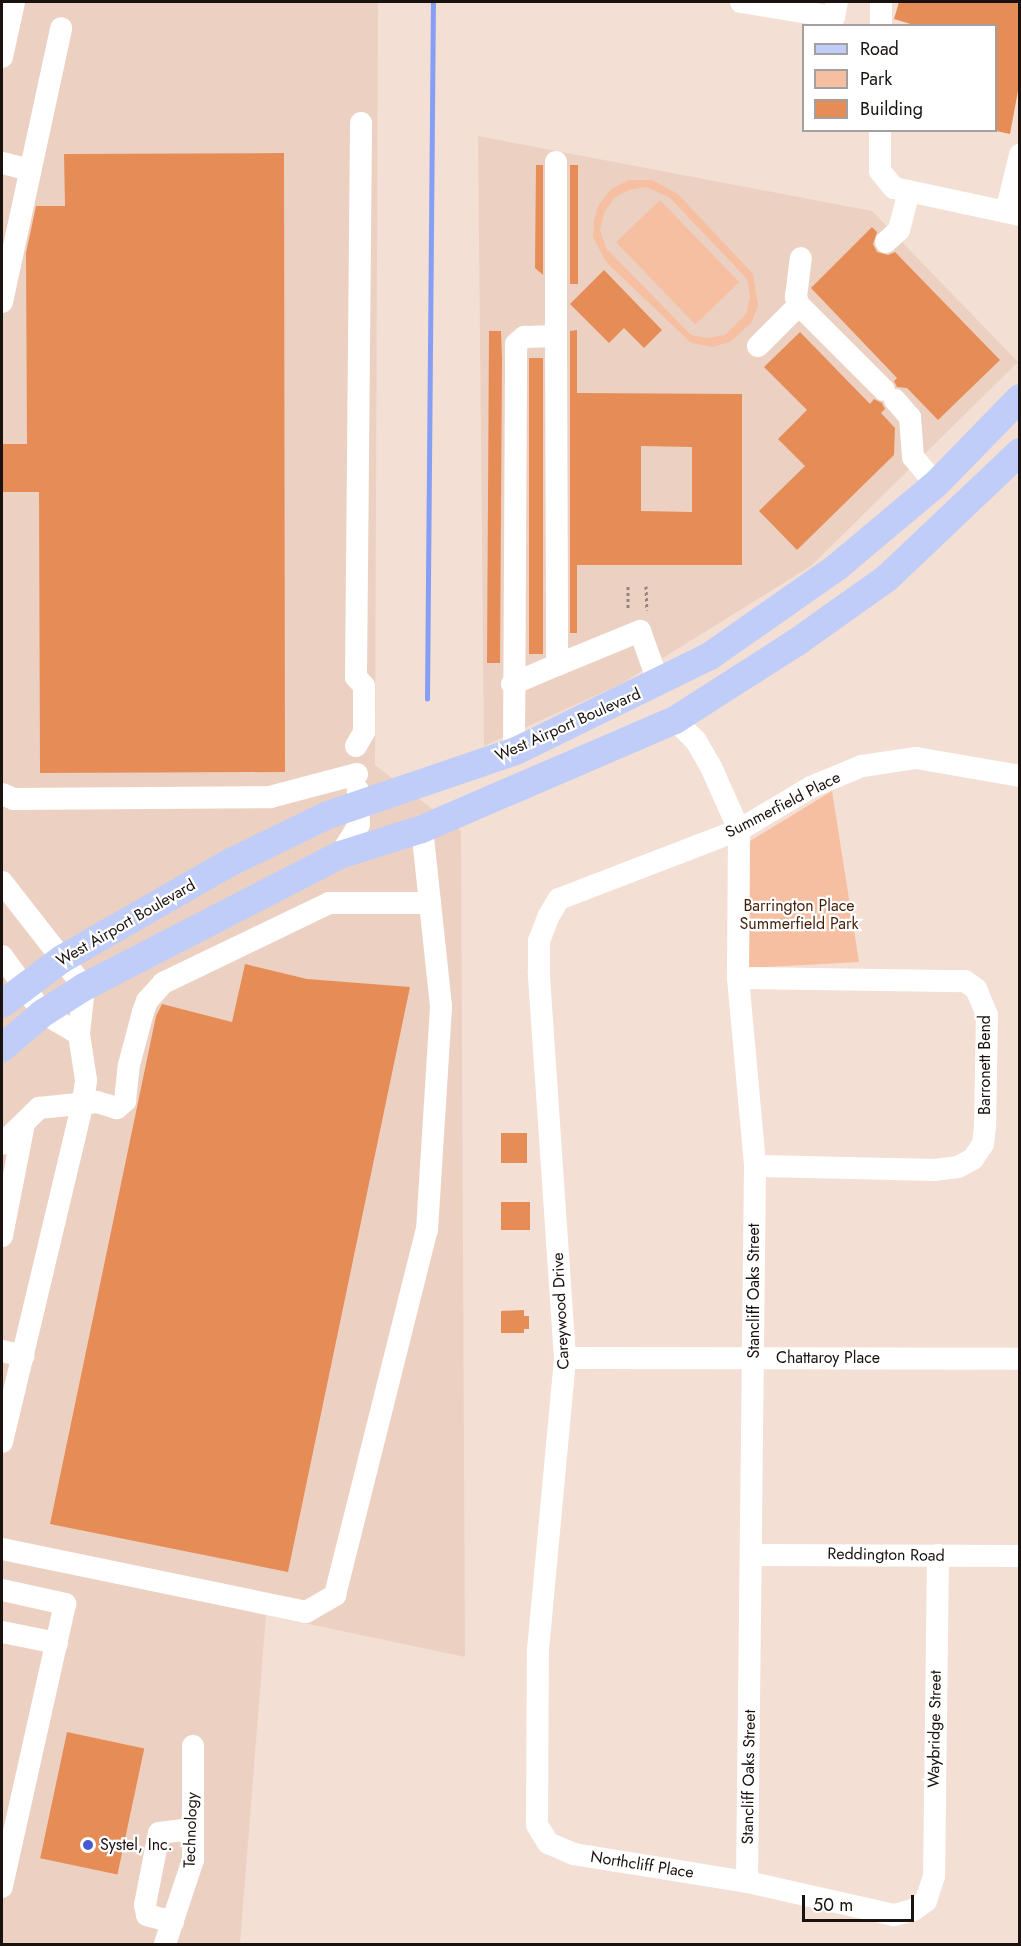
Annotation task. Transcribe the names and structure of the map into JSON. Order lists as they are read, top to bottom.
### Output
{
  "streets": {
    "main road": ["West Airport Boulevard"],
    "street": [
      "Summerfield Place",
      "Barronett Bend",
      "Stancliff Oaks Street",
      "Careywood Drive",
      "Chattaroy Place",
      "Reddington Road",
      "Waybridge Street",
      "Technology",
      "Northcliff Place"
    ]
  },
  "crossings": [
    ["Summerfield Place", "Stancliff Oaks Street"],
    ["Summerfield Place", "Careywood Drive"],
    ["Barronett Bend", "Stancliff Oaks Street"],
    ["Stancliff Oaks Street", "Chattaroy Place"],
    ["Stancliff Oaks Street", "Reddington Road"],
    ["Stancliff Oaks Street", "Northcliff Place"],
    ["Careywood Drive", "Chattaroy Place"],
    ["Careywood Drive", "Northcliff Place"],
    ["Reddington Road", "Waybridge Street"],
    ["Waybridge Street", "Northcliff Place"]
  ],
  "parks": ["Barrington Place Summerfield Park"],
  "places": ["Systel, Inc."],
  "legend": ["Road", "Park", "Building"],
  "scale_bar": "50 m"
}
